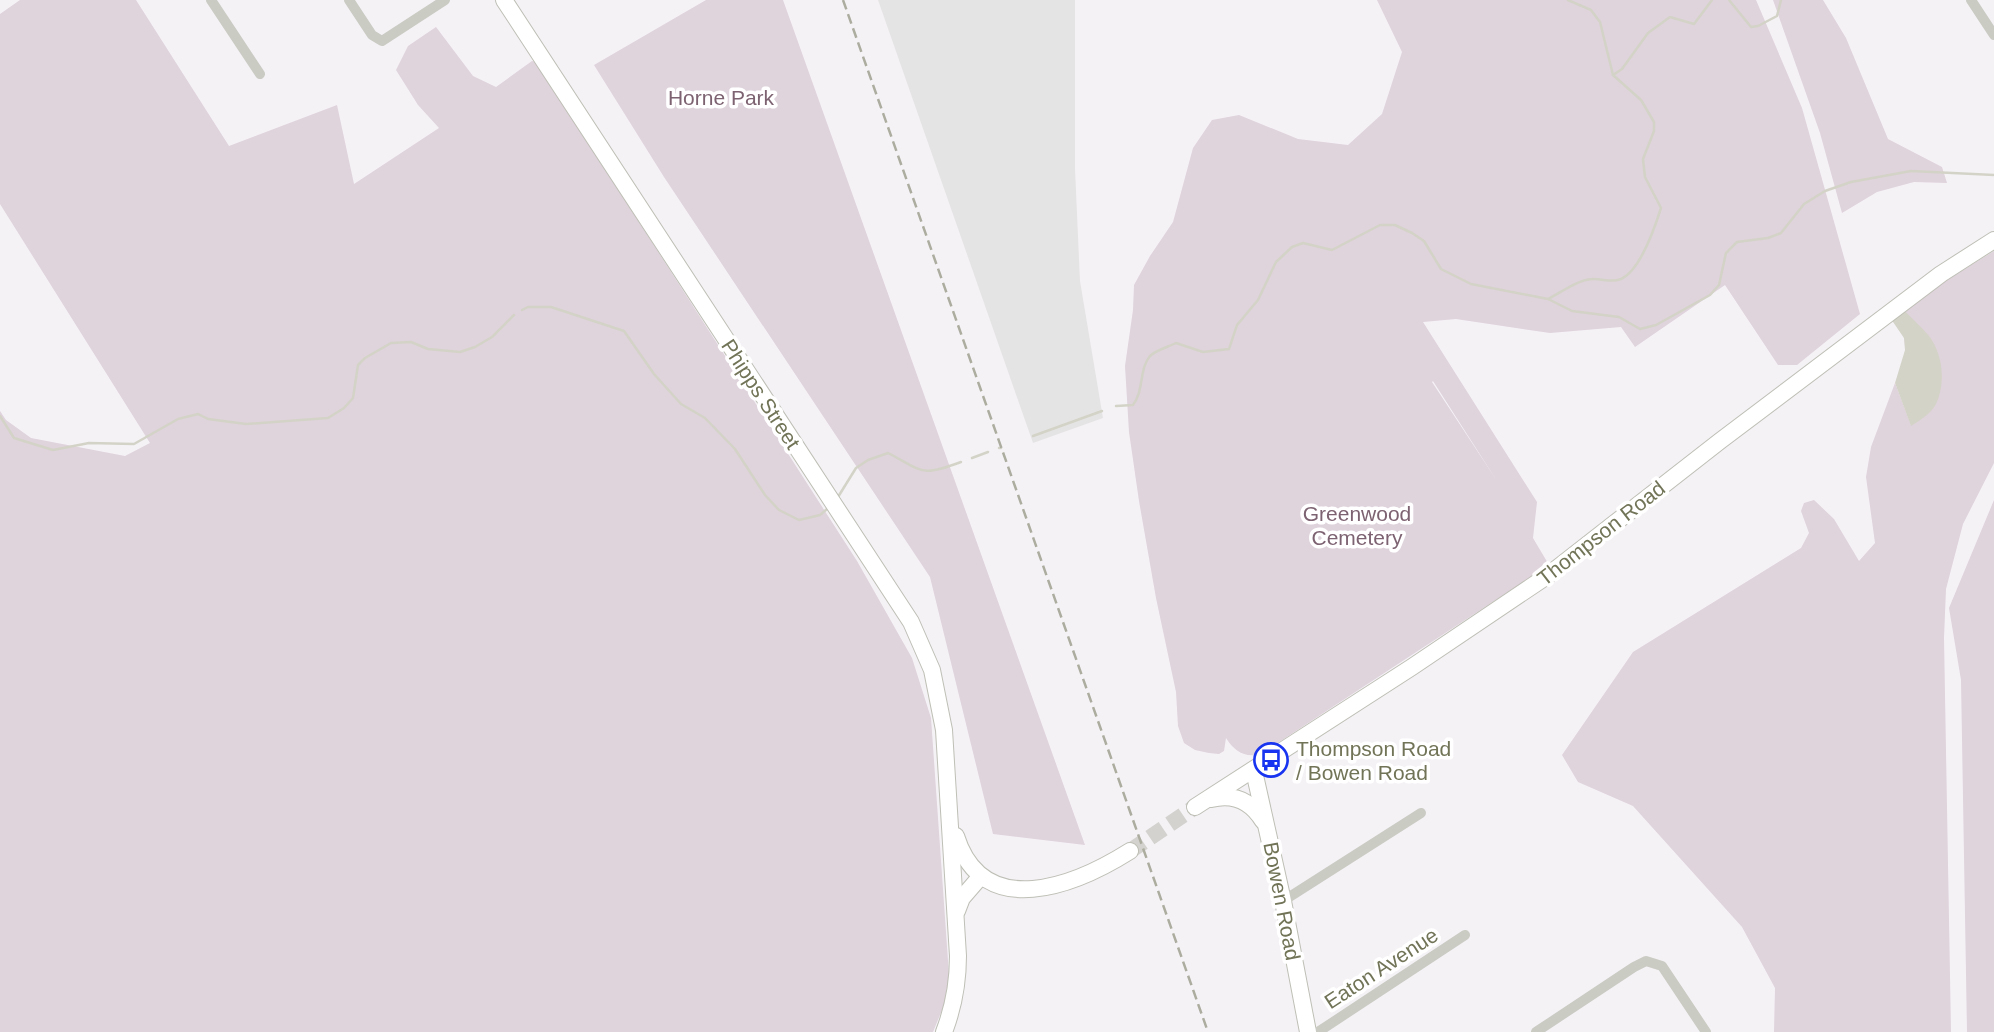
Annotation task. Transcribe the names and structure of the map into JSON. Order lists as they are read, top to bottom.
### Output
{
  "streets": {
    "main road": ["Phipps Street", "Thompson Road", "Bowen Road"],
    "street": ["Eaton Avenue"]
  },
  "crossings": [
    ["Thompson Road", "Bowen Road"]
  ],
  "parks": ["Horne Park", "Greenwood Cemetery"],
  "places": {
    "bus stop": ["Thompson Road / Bowen Road"]
  }
}
